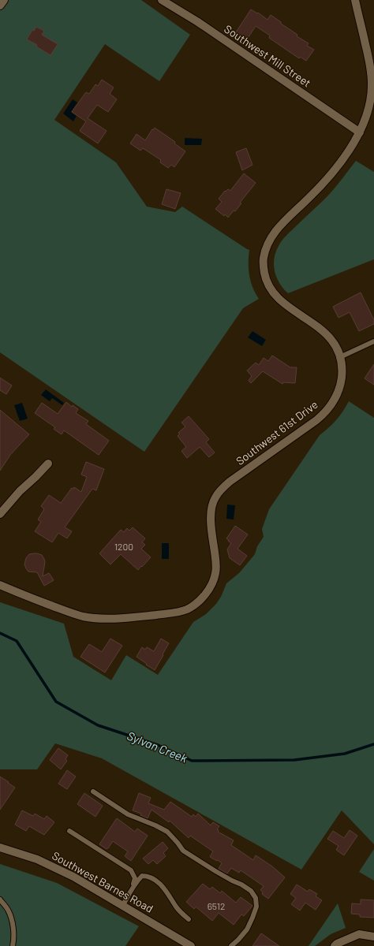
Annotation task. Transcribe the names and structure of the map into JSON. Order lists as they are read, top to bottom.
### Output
{
  "streets": {
    "street": ["Southwest Mill Street", "Southwest 61st Drive", "Southwest Barnes Road"]
  },
  "crossings": [
    ["Southwest Mill Street", "Southwest 61st Drive"]
  ],
  "water": ["Sylvan Creek"],
  "house_numbers": ["1200", "6512"]
}
